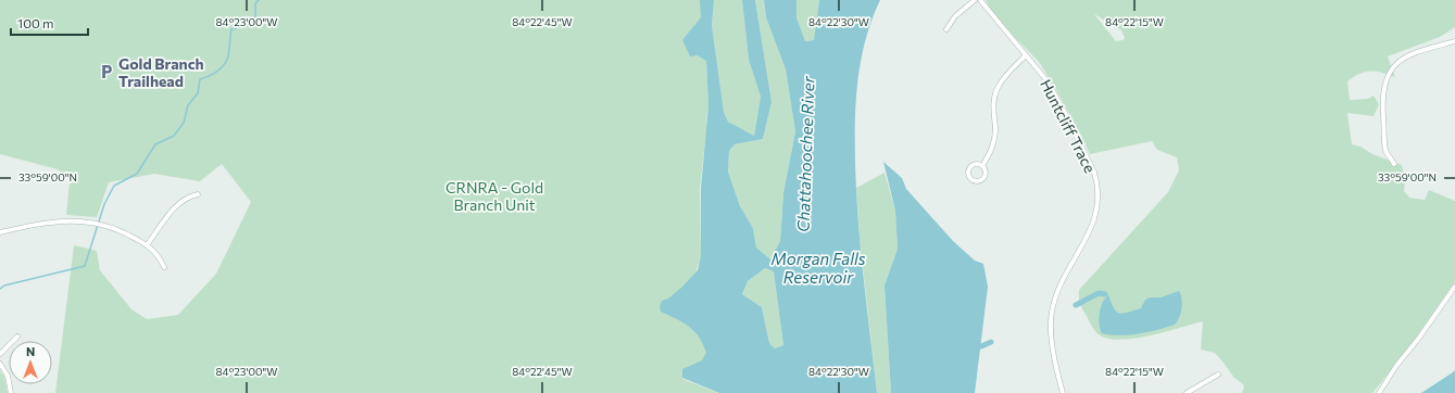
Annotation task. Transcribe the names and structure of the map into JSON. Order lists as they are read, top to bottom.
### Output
{
  "streets": {
    "street": ["Huntcliff Trace"]
  },
  "water": ["Chattahoochee River", "Morgan Falls Reservoir"],
  "parks": ["CRNRA - Gold Branch Unit"],
  "places": {
    "parking": ["Gold Branch Trailhead"]
  },
  "scale_bar": "100 m",
  "north": "top",
  "coordinates": [
    "84°23'00\"W",
    "84°22'45\"W",
    "84°22'30\"W",
    "84°22'15\"W",
    "33°59'00\"N"
  ]
}
